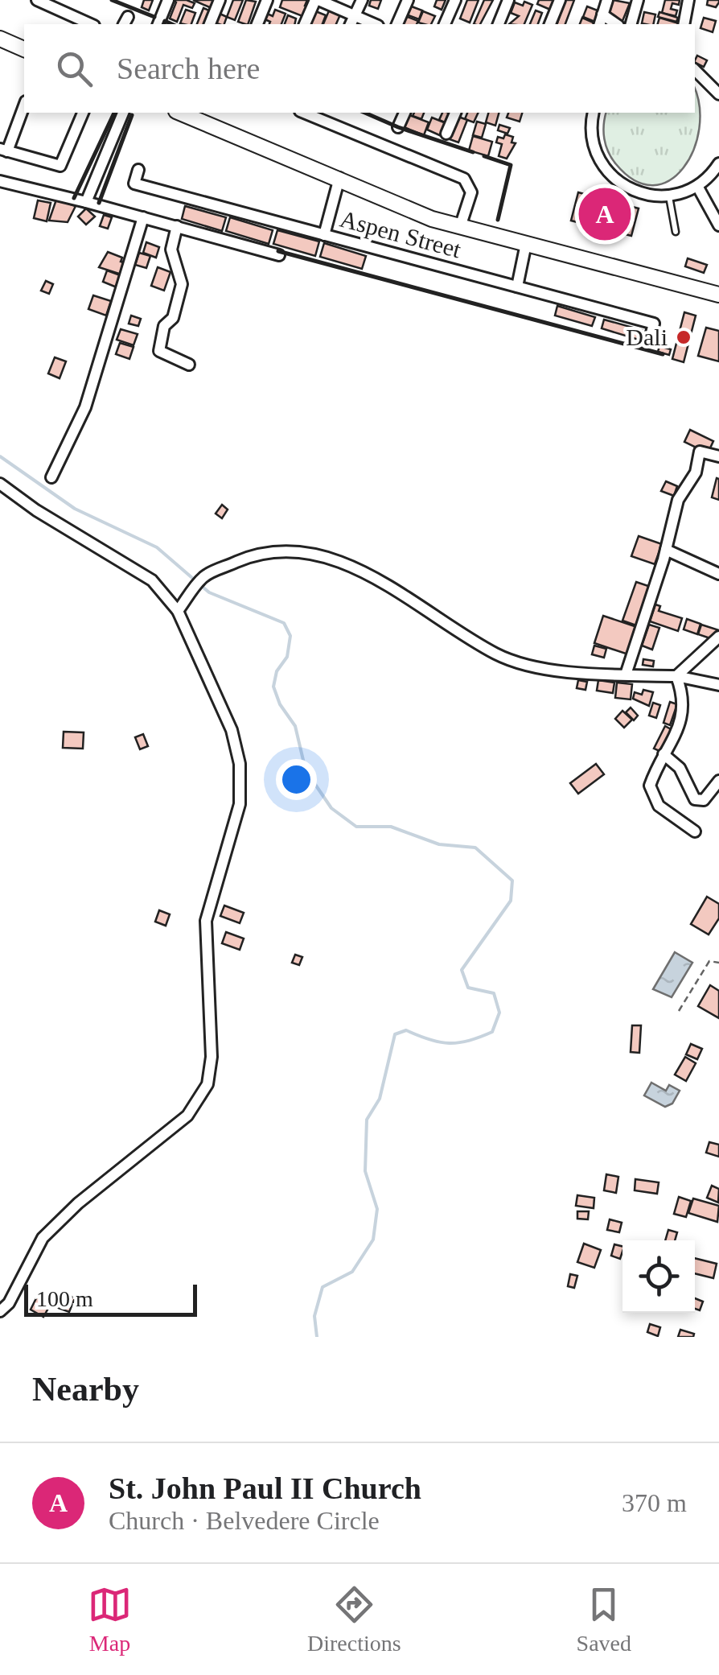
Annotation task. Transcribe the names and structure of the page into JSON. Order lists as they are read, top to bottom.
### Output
{
  "streets": {
    "street": ["Aspen Street"]
  },
  "places": ["Dali"],
  "scale_bar": "100 m",
  "page": {
    "search": "Search here",
    "pins": "A",
    "scale": "100 m",
    "heading": "Nearby",
    "list": [
      {
        "mark": "A",
        "name": "St. John Paul II Church",
        "note": "Church · Belvedere Circle",
        "value": "370 m"
      }
    ],
    "nav": ["Map", "Directions", "Saved"]
  }
}
